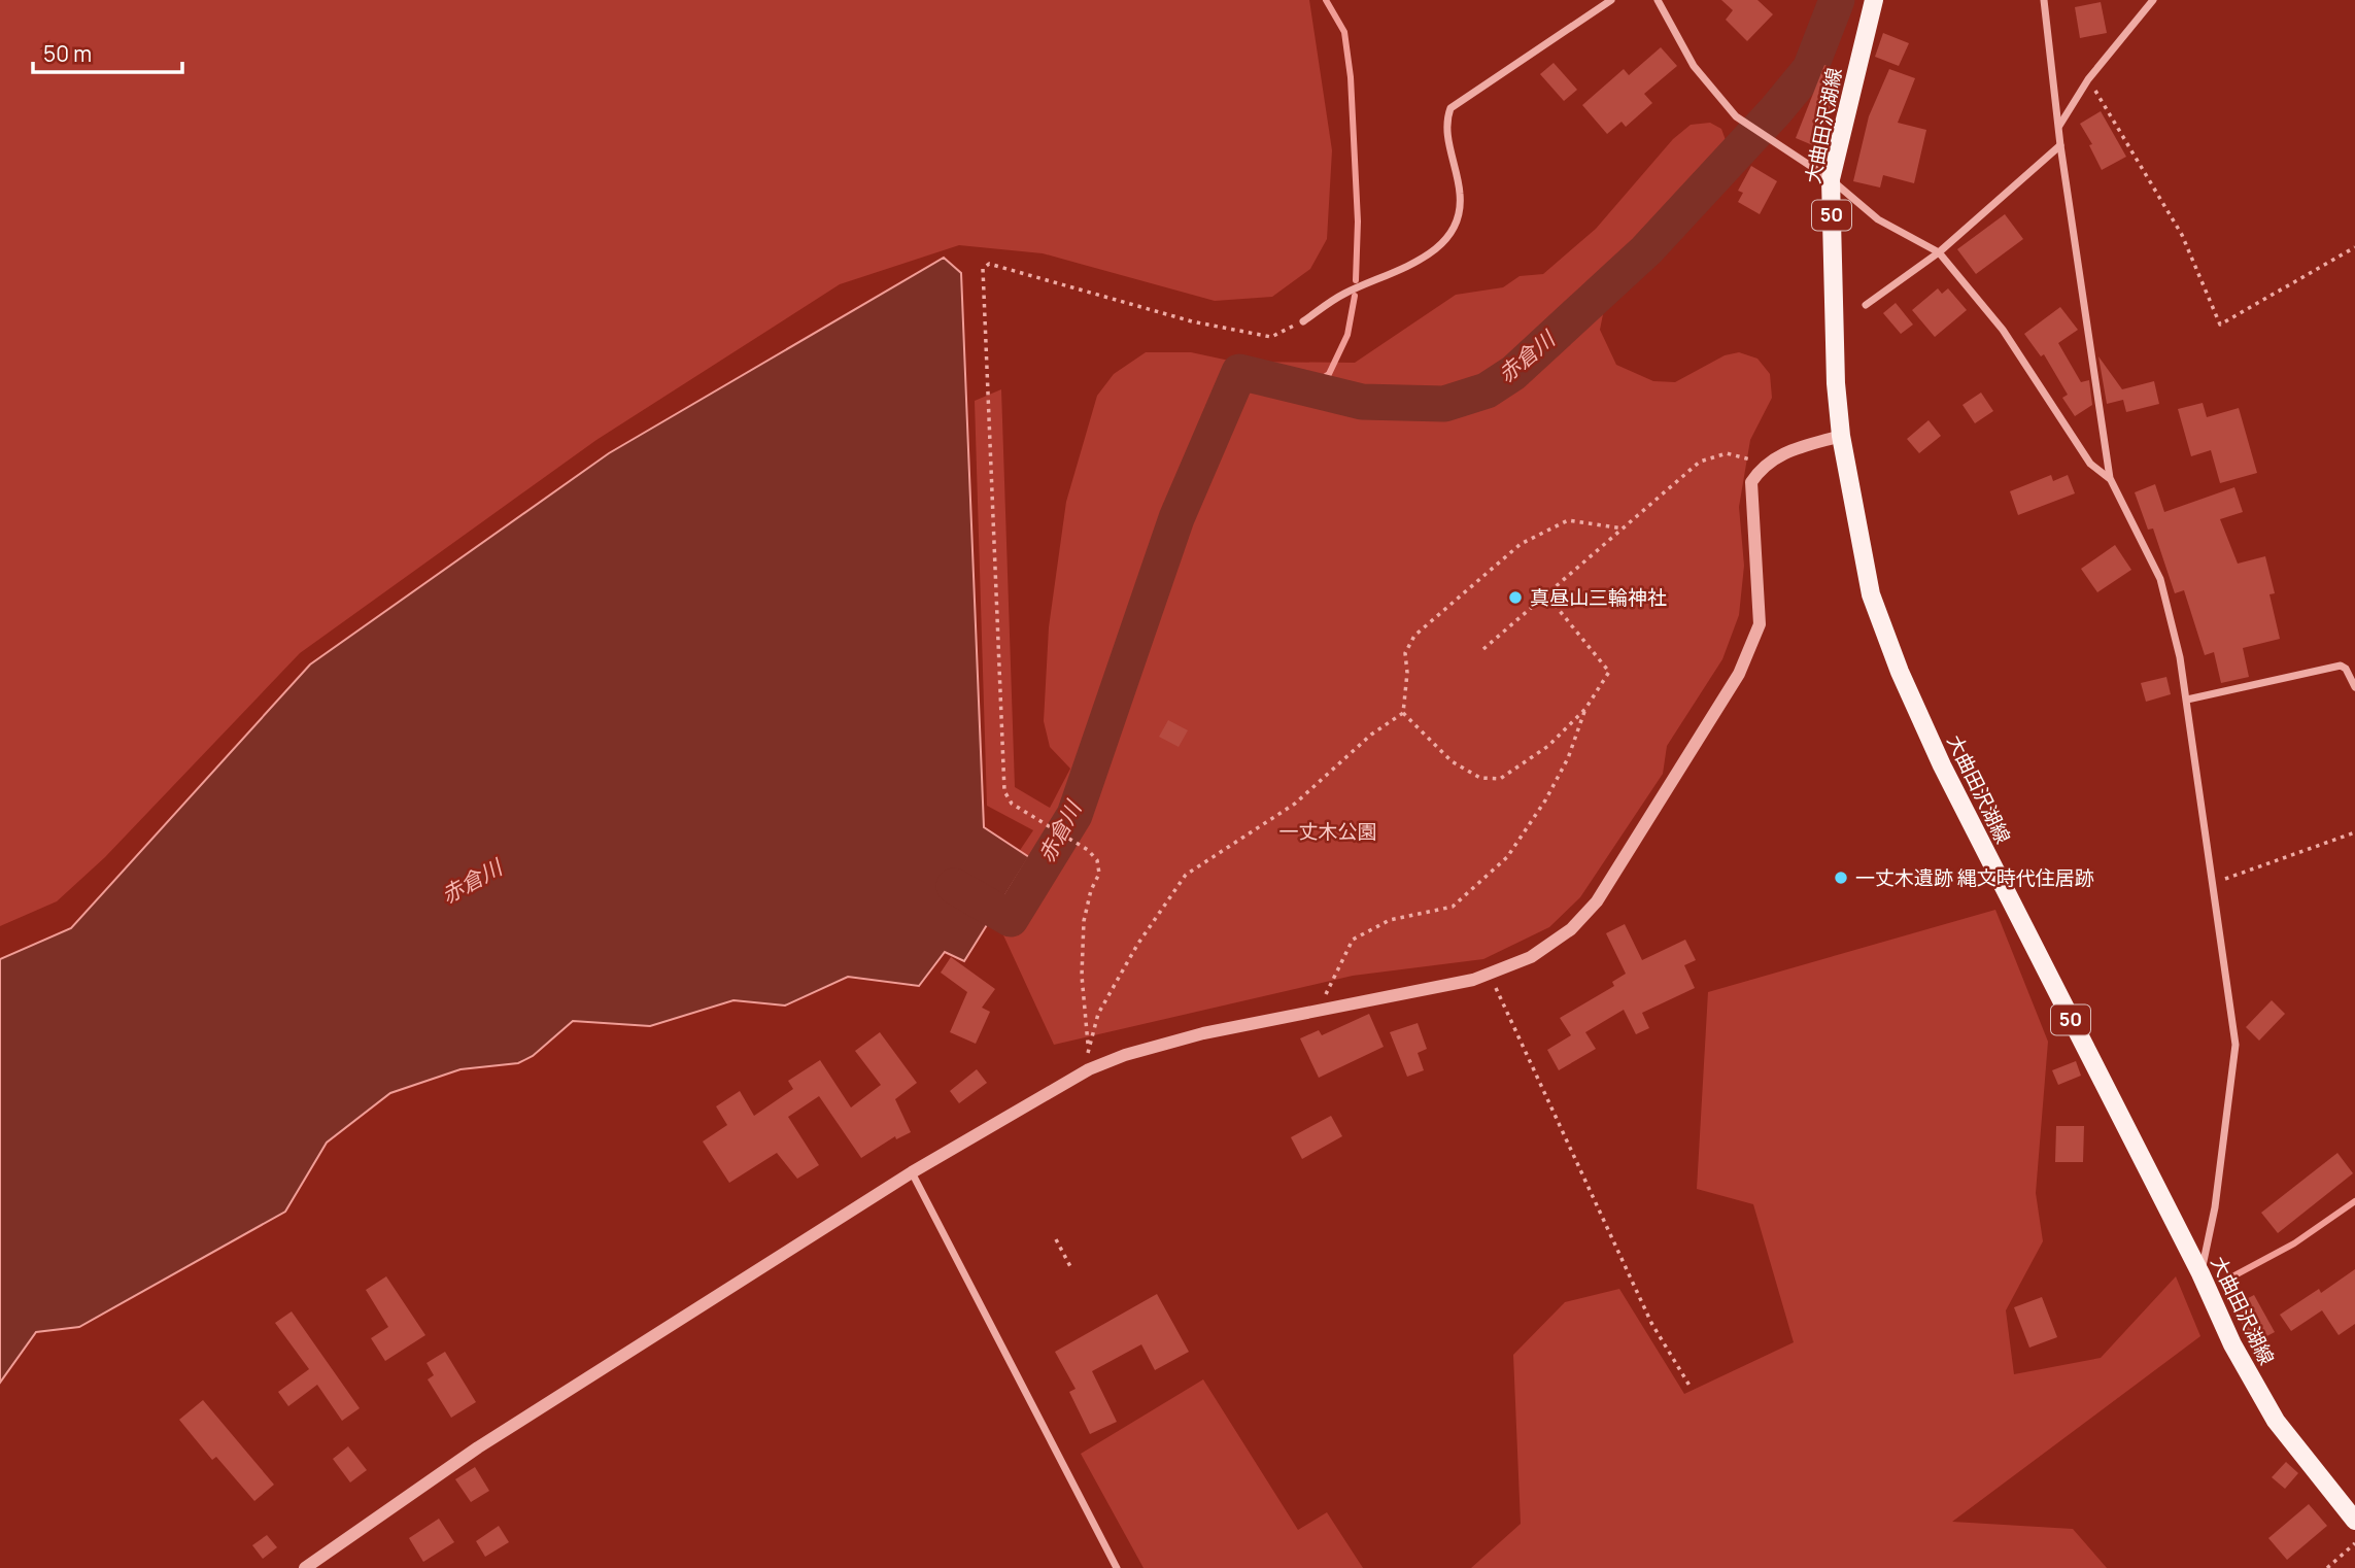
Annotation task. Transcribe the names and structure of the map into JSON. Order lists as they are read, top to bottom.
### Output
{
  "streets": {
    "main road": ["大曲田沢湖線", "50"]
  },
  "water": ["赤倉川"],
  "parks": ["一丈木公園"],
  "places": ["真昼山三輪神社", "一丈木遺跡 縄文時代住居跡"],
  "scale_bar": "50 m"
}
